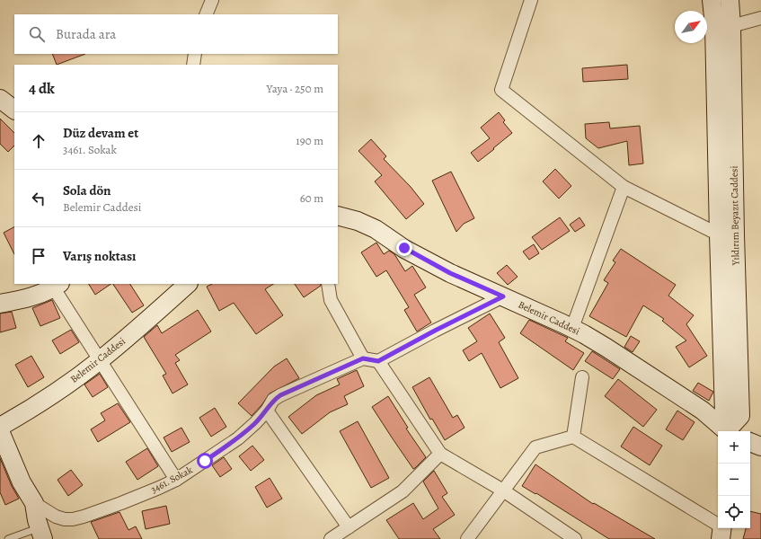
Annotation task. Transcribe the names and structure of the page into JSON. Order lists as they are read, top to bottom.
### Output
{
  "streets": {
    "street": ["Yıldırım Beyazıt Caddesi", "Belemir Caddesi", "3461. Sokak"]
  },
  "north": "top right",
  "page": {
    "search": "Burada ara",
    "heading": ["4 dk", "Yaya · 250 m"],
    "list": [
      ["Düz devam et", "3461. Sokak", "190 m"],
      ["Sola dön", "Belemir Caddesi", "60 m"],
      "Varış noktası"
    ],
    "map_buttons": ["+", "−"]
  }
}
